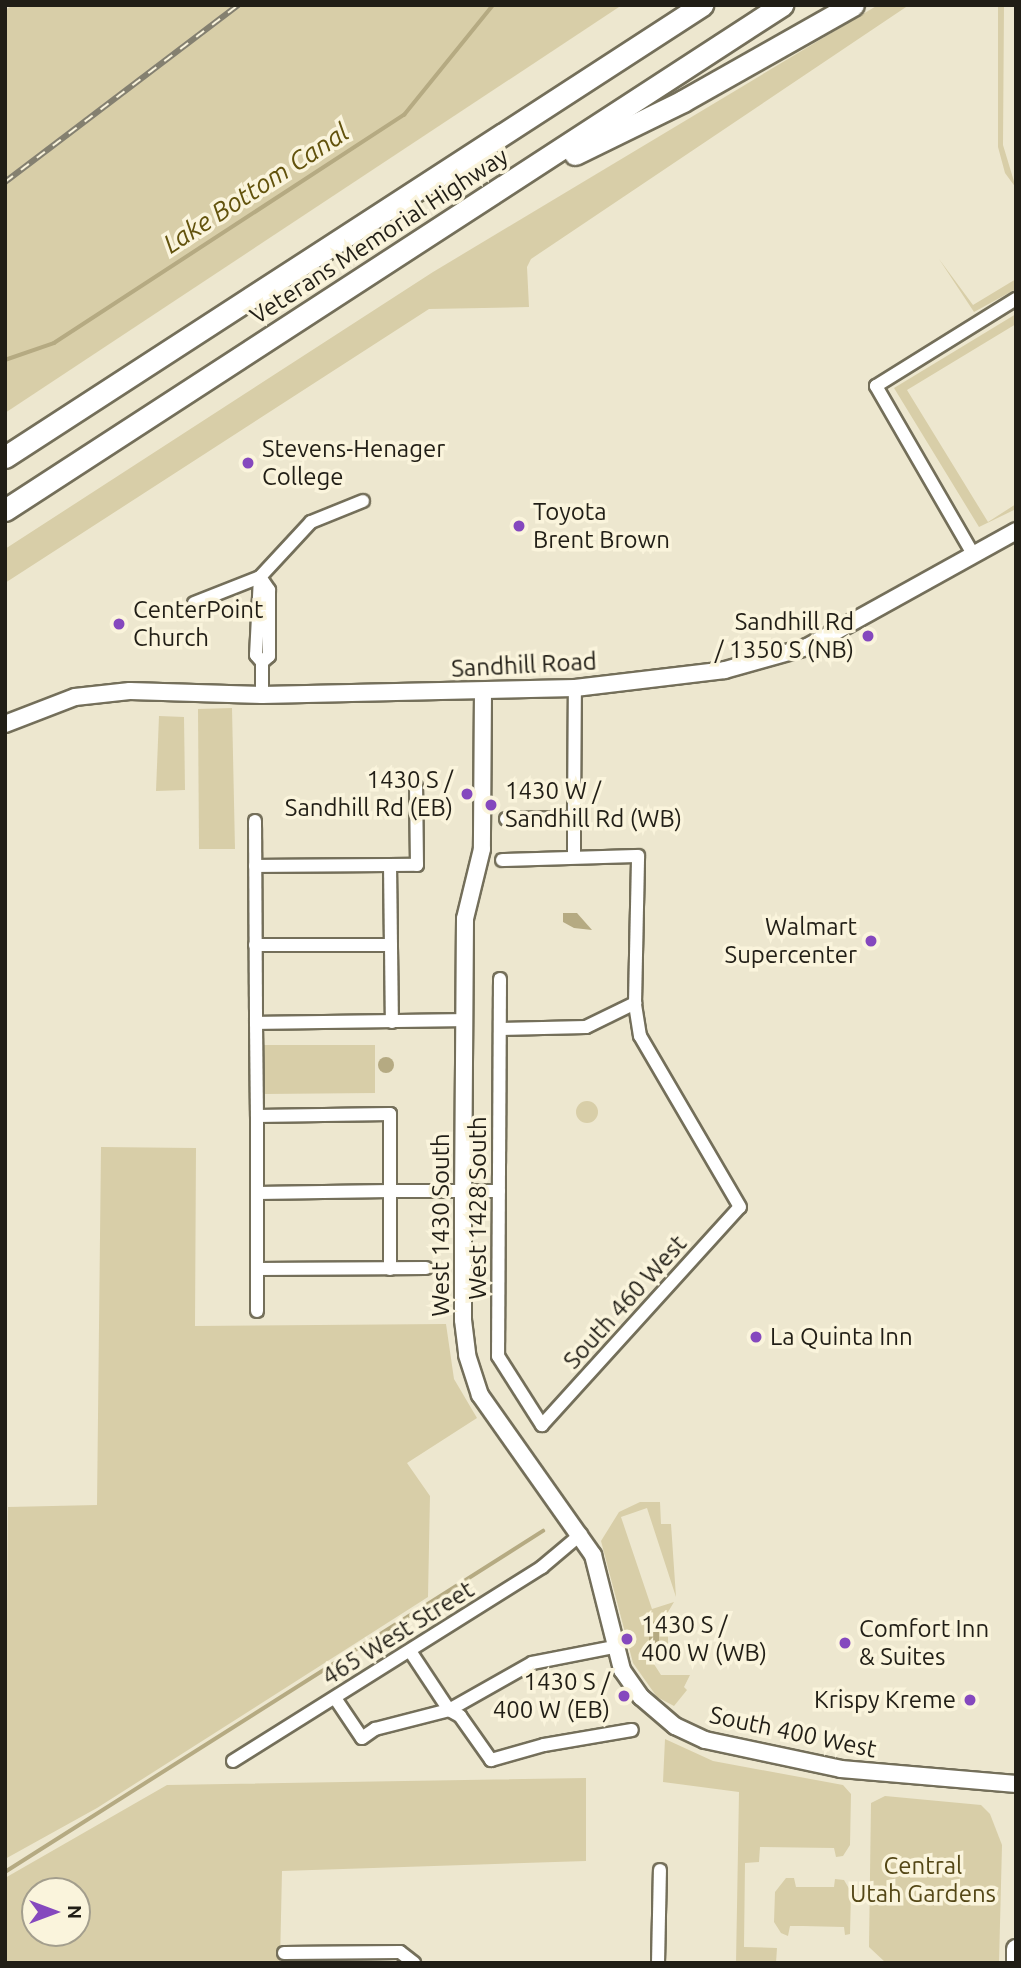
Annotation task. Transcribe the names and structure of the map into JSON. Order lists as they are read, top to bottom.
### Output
{
  "streets": {
    "highway": ["Veterans Memorial Highway"],
    "street": [
      "Sandhill Road",
      "West 1428 South",
      "West 1430 South",
      "South 460 West",
      "465 West Street",
      "South 400 West"
    ]
  },
  "crossings": [
    ["Sandhill Road", "West 1430 South"],
    ["West 1428 South", "South 460 West"],
    ["West 1430 South", "465 West Street"],
    ["West 1430 South", "South 400 West"]
  ],
  "water": ["Lake Bottom Canal"],
  "parks": ["Central Utah Gardens"],
  "places": [
    "Stevens-Henager College",
    "Toyota Brent Brown",
    "CenterPoint Church",
    "Sandhill Rd / 1350 S (NB)",
    "1430 S / Sandhill Rd (EB)",
    "1430 W / Sandhill Rd (WB)",
    "Walmart Supercenter",
    "La Quinta Inn",
    "1430 S / 400 W (WB)",
    "Comfort Inn & Suites",
    "1430 S / 400 W (EB)",
    "Krispy Kreme"
  ],
  "north": "right"
}
